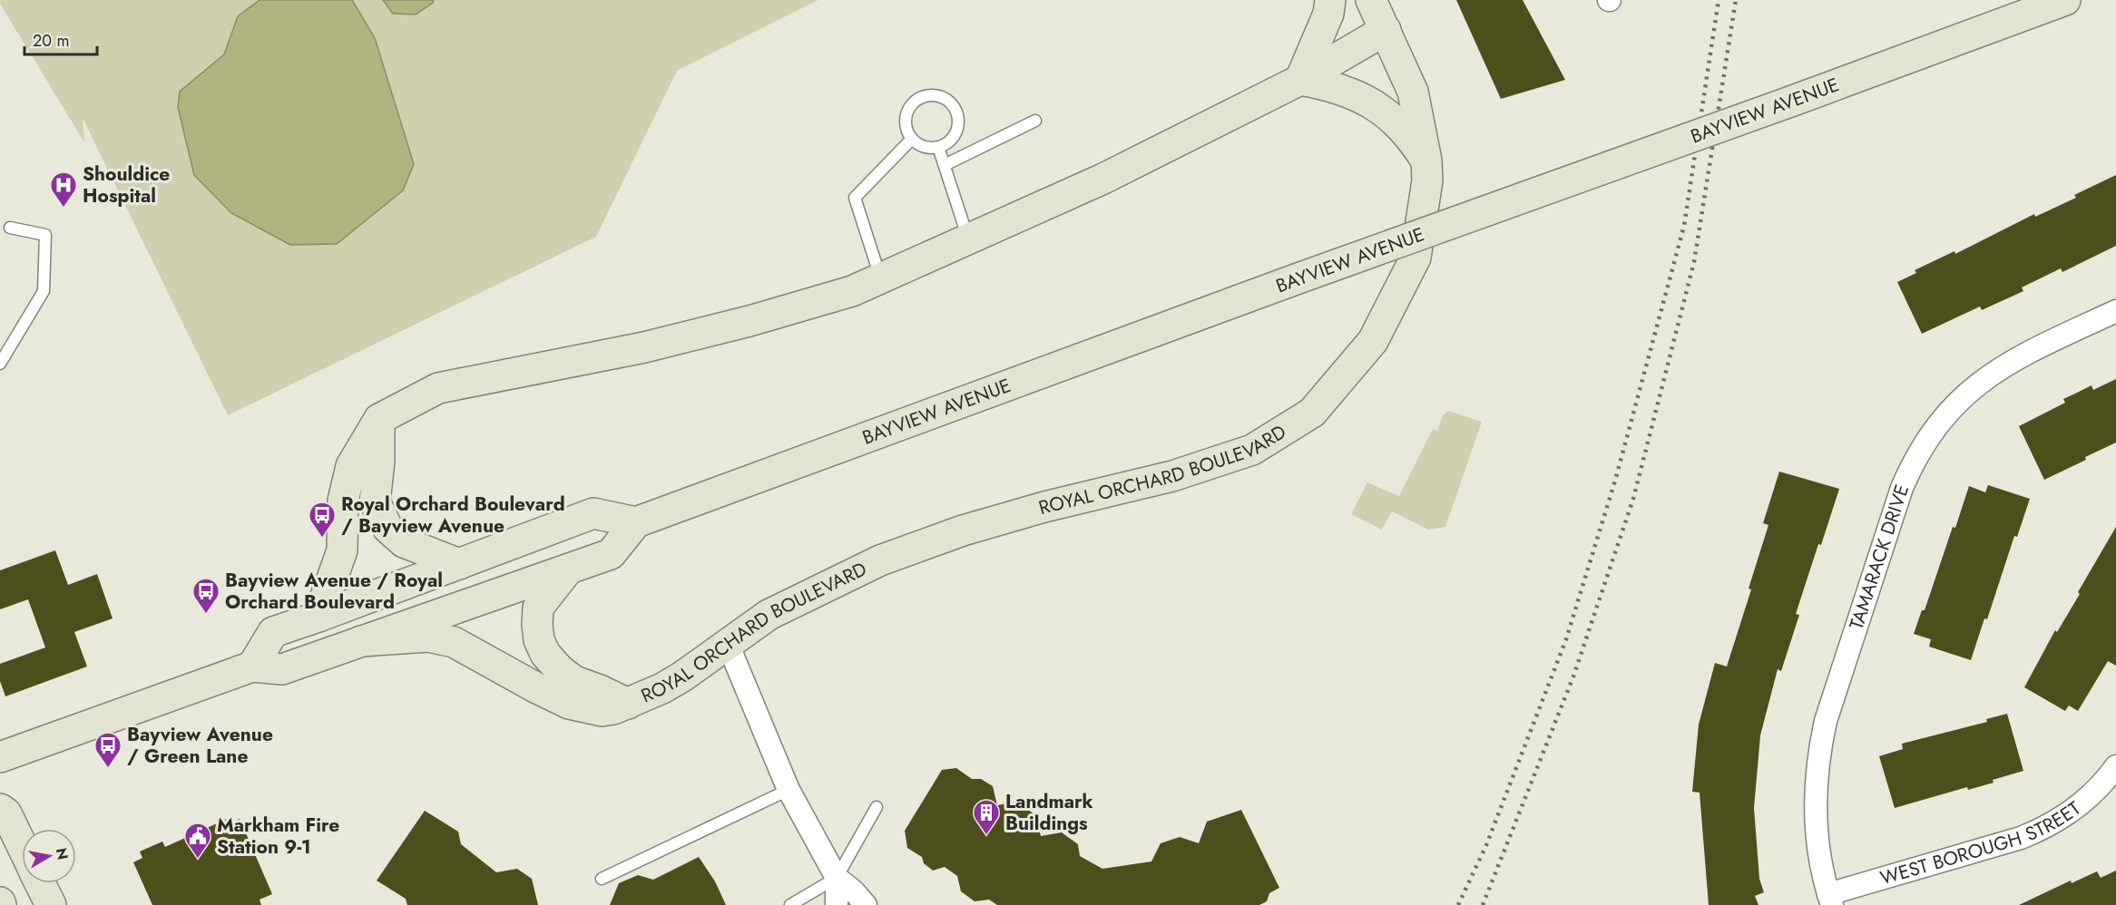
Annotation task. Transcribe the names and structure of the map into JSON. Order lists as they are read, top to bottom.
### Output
{
  "streets": {
    "main road": ["BAYVIEW AVENUE", "ROYAL ORCHARD BOULEVARD"],
    "street": ["TAMARACK DRIVE", "WEST BOROUGH STREET"]
  },
  "crossings": [
    ["TAMARACK DRIVE", "WEST BOROUGH STREET"]
  ],
  "places": {
    "hospital": ["Shouldice Hospital"],
    "bus stop": ["Royal Orchard Boulevard / Bayview Avenue", "Bayview Avenue / Royal Orchard Boulevard", "Bayview Avenue / Green Lane"],
    "building": ["Landmark Buildings"],
    "public building": ["Markham Fire Station 9-1"]
  },
  "scale_bar": "20 m",
  "north": "right"
}
